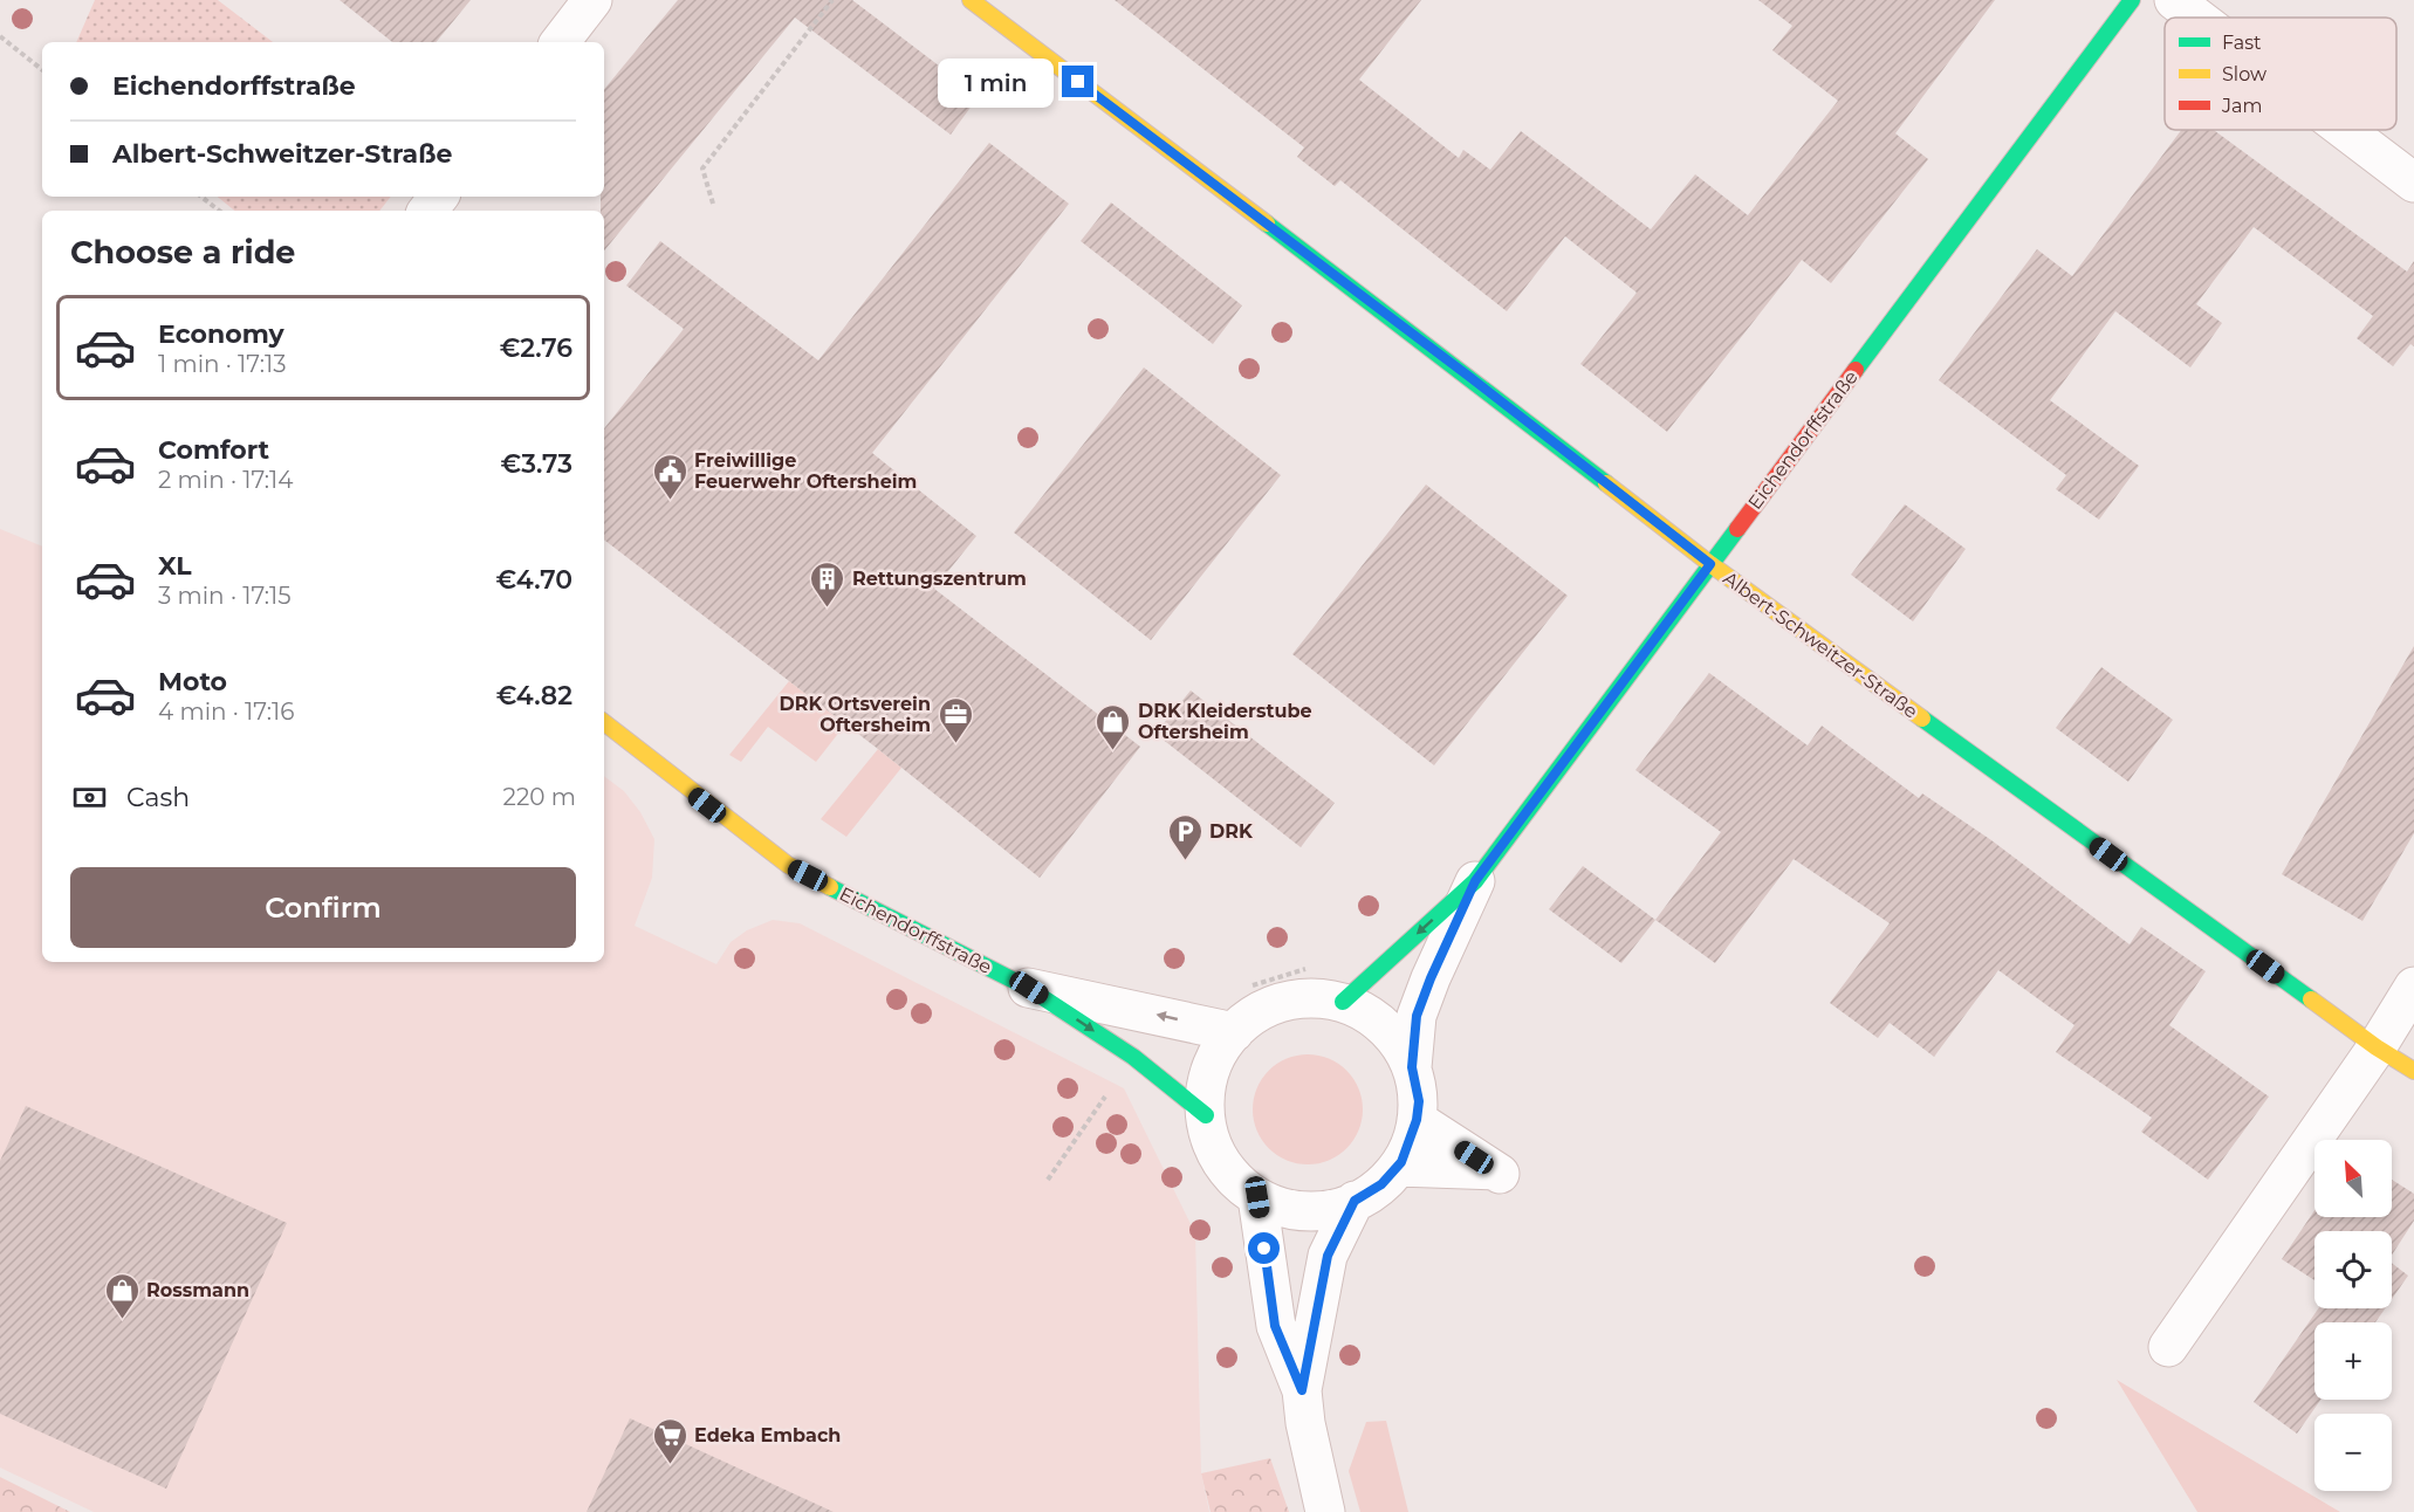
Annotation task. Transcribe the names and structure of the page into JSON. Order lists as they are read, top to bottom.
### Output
{
  "streets": {
    "street": ["Eichendorffstraße", "Albert-Schweitzer-Straße"]
  },
  "crossings": [
    ["Eichendorffstraße", "Albert-Schweitzer-Straße"]
  ],
  "places": {
    "public building": ["Freiwillige Feuerwehr Oftersheim"],
    "building": ["Rettungszentrum"],
    "office": ["DRK Ortsverein Oftersheim"],
    "shop": ["DRK Kleiderstube Oftersheim", "Rossmann"],
    "parking": ["DRK"],
    "supermarket": ["Edeka Embach"]
  },
  "legend": ["Fast", "Slow", "Jam"],
  "north": "top left",
  "page": {
    "banner": ["Eichendorffstraße", "Albert-Schweitzer-Straße"],
    "bubble": "1 min",
    "heading": "Choose a ride",
    "list": [
      {
        "name": "Economy",
        "note": "1 min · 17:13",
        "value": "€2.76"
      },
      {
        "name": "Comfort",
        "note": "2 min · 17:14",
        "value": "€3.73"
      },
      {
        "name": "XL",
        "note": "3 min · 17:15",
        "value": "€4.70"
      },
      {
        "name": "Moto",
        "note": "4 min · 17:16",
        "value": "€4.82"
      }
    ],
    "pay": ["Cash", "220 m"],
    "buttons": "Confirm",
    "map_buttons": ["+", "−"]
  }
}
